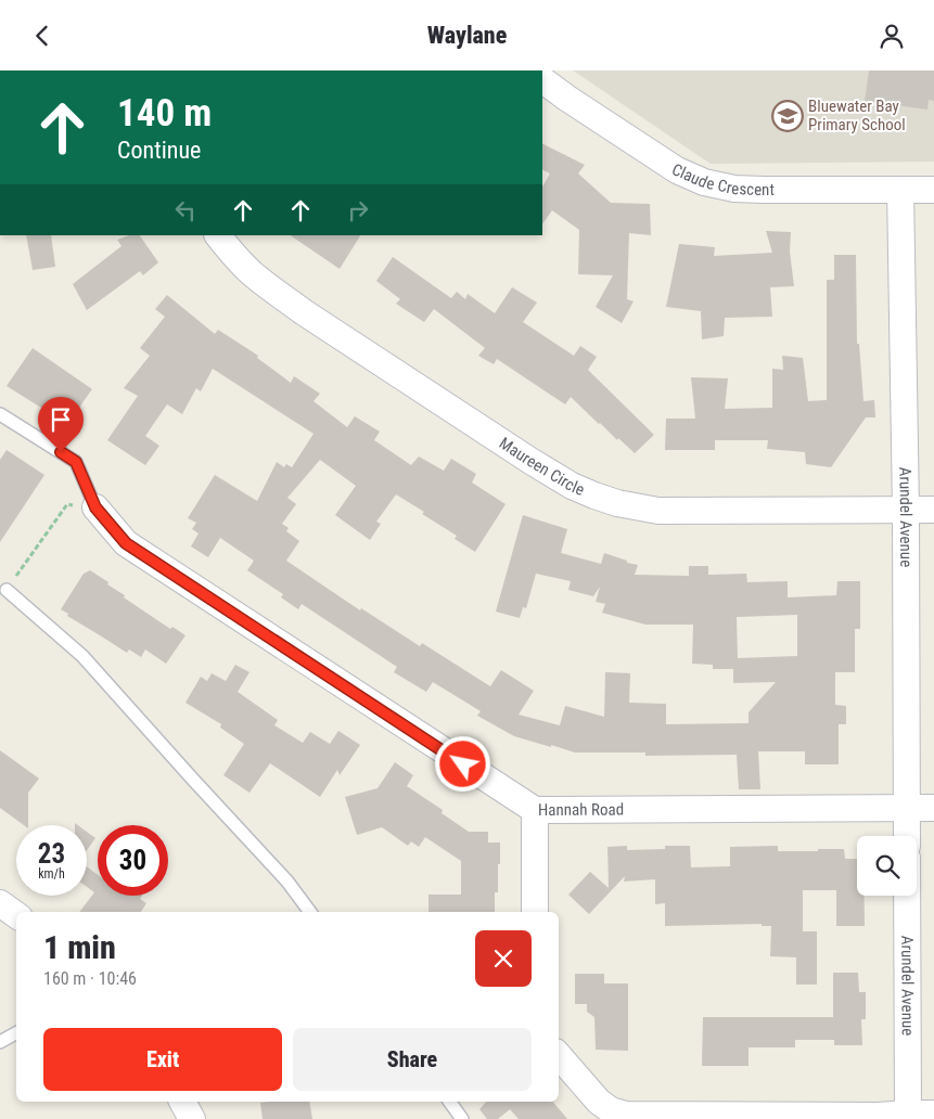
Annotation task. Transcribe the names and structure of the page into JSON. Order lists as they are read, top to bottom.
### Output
{
  "streets": {
    "street": [
      "Claude Crescent",
      "Maureen Circle",
      "Arundel Avenue",
      "Hannah Road"
    ]
  },
  "crossings": [
    ["Claude Crescent", "Arundel Avenue"],
    ["Maureen Circle", "Arundel Avenue"],
    ["Arundel Avenue", "Hannah Road"]
  ],
  "places": {
    "school or university": ["Bluewater Bay Primary School"]
  },
  "page": {
    "header": "Waylane",
    "turn": ["140 m", "Continue"],
    "speed": "23 km/h",
    "limit": "30",
    "heading": ["1 min", "160 m · 10:46"],
    "buttons": ["Exit", "Share"]
  }
}
